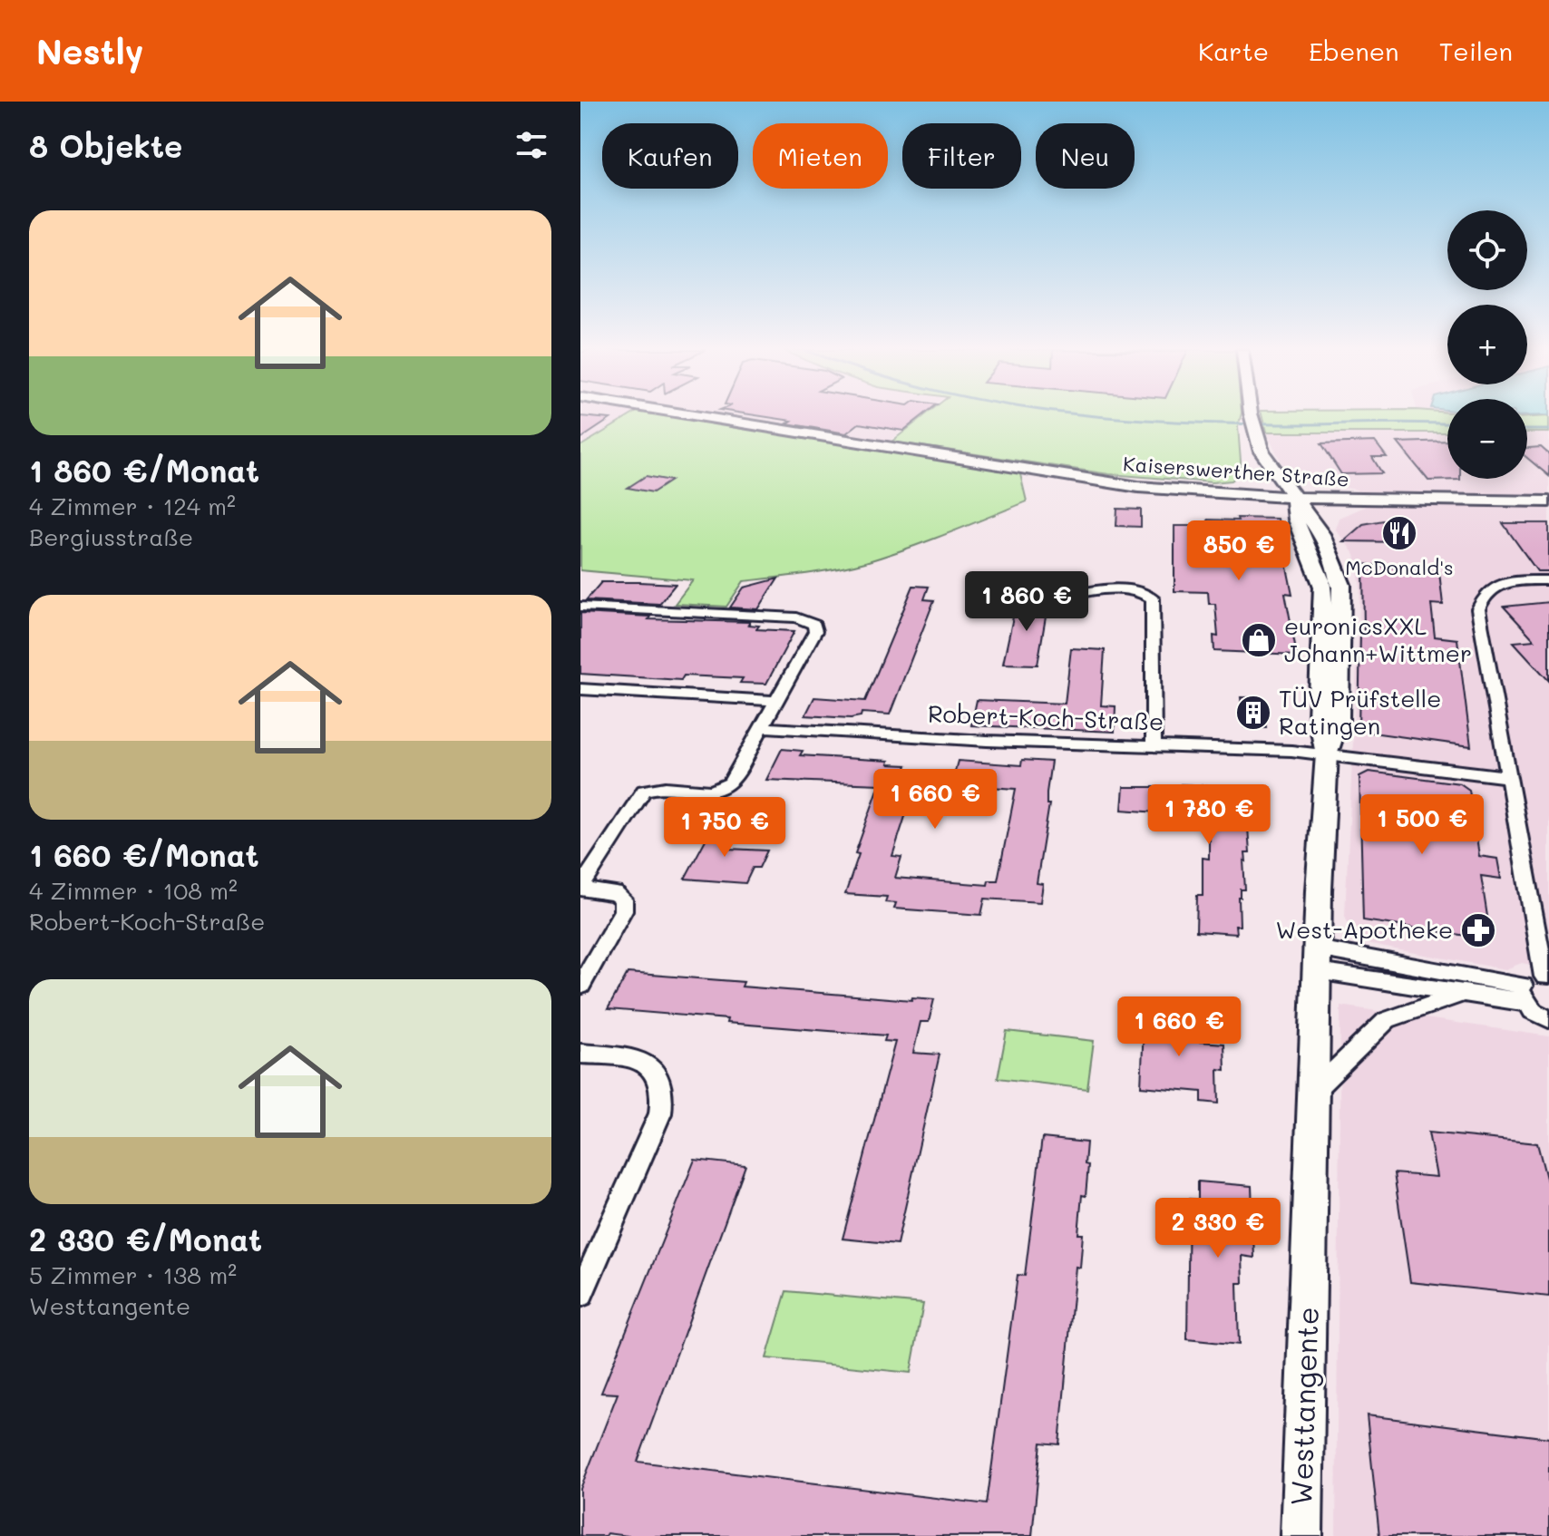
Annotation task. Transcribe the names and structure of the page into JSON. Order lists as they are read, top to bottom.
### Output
{
  "streets": {
    "street": ["Kaiserswerther Straße", "Robert-Koch-Straße", "Westtangente"]
  },
  "crossings": [
    ["Kaiserswerther Straße", "Westtangente"],
    ["Robert-Koch-Straße", "Westtangente"]
  ],
  "places": {
    "restaurant": ["McDonald's"],
    "shop": ["euronicsXXL Johann+Wittmer"],
    "building": ["TÜV Prüfstelle Ratingen"],
    "pharmacy": ["West-Apotheke"]
  },
  "page": {
    "header": "Nestly",
    "nav": ["Karte", "Ebenen", "Teilen"],
    "heading": "8 Objekte",
    "chip": [
      "Kaufen",
      "Mieten",
      "Filter",
      "Neu"
    ],
    "list": [
      {
        "name": "1 860 €/Monat",
        "note": "4 Zimmer · 124 m² · Bergiusstraße"
      },
      {
        "name": "1 660 €/Monat",
        "note": "4 Zimmer · 108 m² · Robert-Koch-Straße"
      },
      {
        "name": "2 330 €/Monat",
        "note": "5 Zimmer · 138 m² · Westtangente"
      }
    ],
    "map_buttons": ["+", "−"],
    "price": [
      "850 €",
      "1 860 €",
      "1 660 €",
      "1 780 €",
      "1 500 €",
      "1 750 €",
      "1 660 €",
      "2 330 €"
    ]
  }
}
